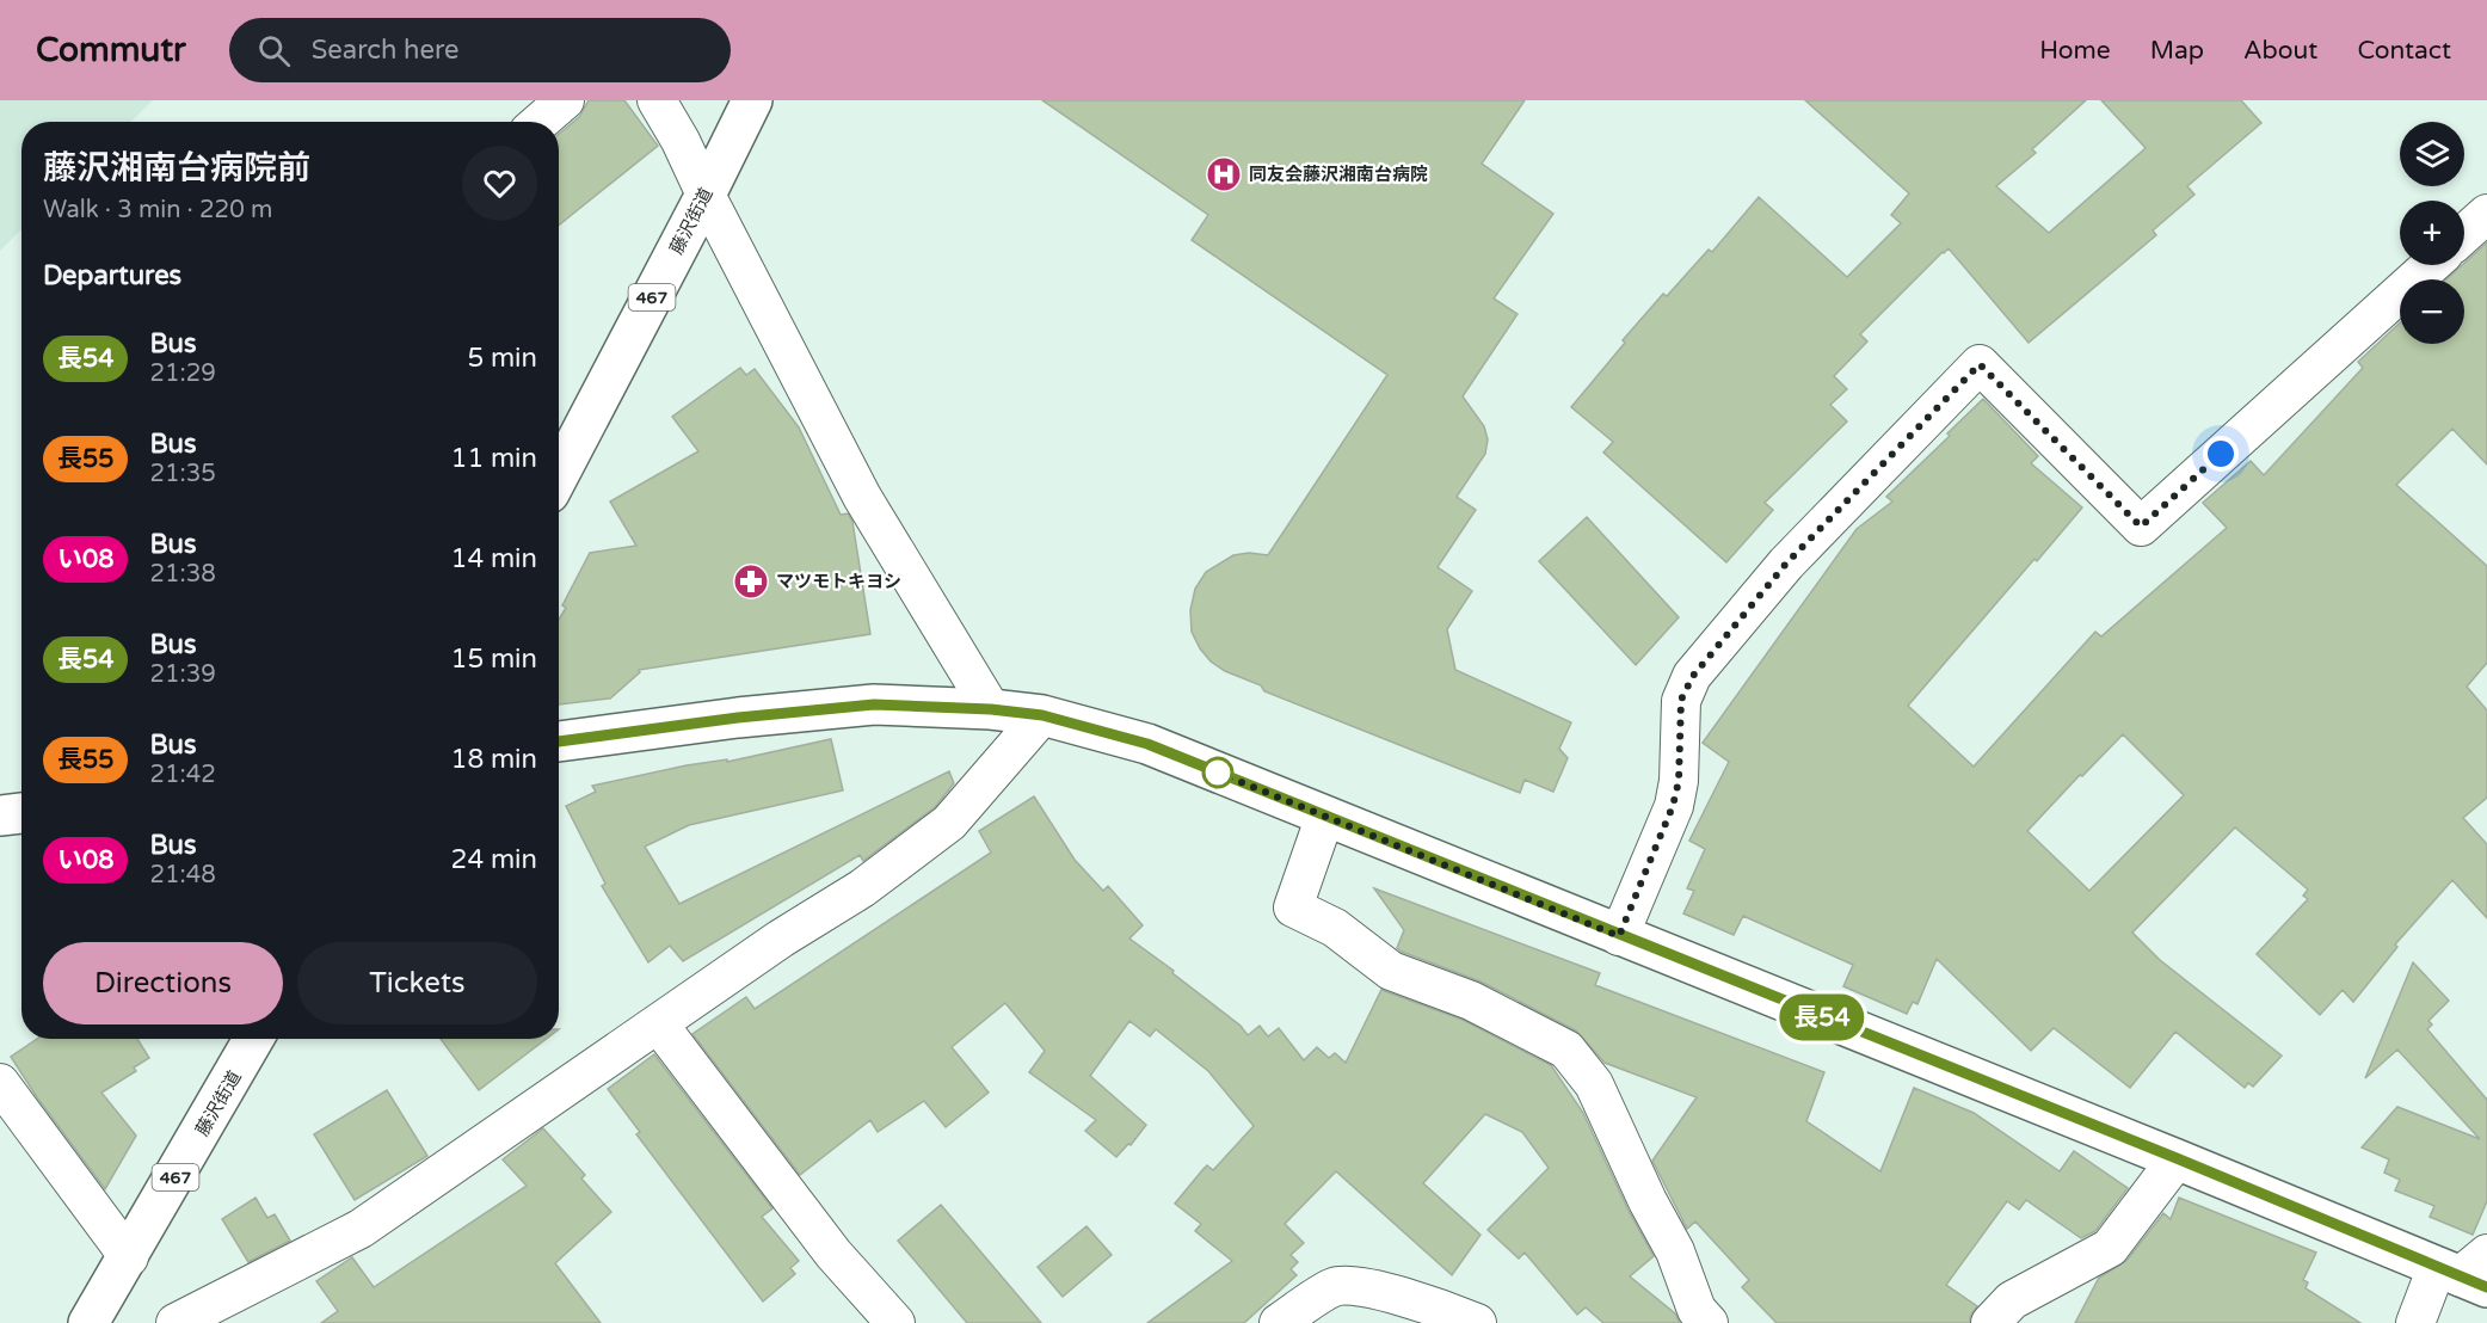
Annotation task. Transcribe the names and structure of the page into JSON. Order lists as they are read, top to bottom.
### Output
{
  "streets": {
    "main road": ["藤沢街道", "467"]
  },
  "places": {
    "hospital": ["同友会藤沢湘南台病院"],
    "pharmacy": ["マツモトキヨシ"]
  },
  "lines": ["bus line 長54"],
  "page": {
    "header": "Commutr",
    "search": "Search here",
    "nav": [
      "Home",
      "Map",
      "About",
      "Contact"
    ],
    "on_map": "長54",
    "map_buttons": ["+", "−"],
    "heading": [
      ["藤沢湘南台病院前", "Walk · 3 min · 220 m"],
      "Departures"
    ],
    "list": [
      {
        "mark": "長54",
        "name": "Bus",
        "note": "21:29",
        "value": "5 min"
      },
      {
        "mark": "長55",
        "name": "Bus",
        "note": "21:35",
        "value": "11 min"
      },
      {
        "mark": "い08",
        "name": "Bus",
        "note": "21:38",
        "value": "14 min"
      },
      {
        "mark": "長54",
        "name": "Bus",
        "note": "21:39",
        "value": "15 min"
      },
      {
        "mark": "長55",
        "name": "Bus",
        "note": "21:42",
        "value": "18 min"
      },
      {
        "mark": "い08",
        "name": "Bus",
        "note": "21:48",
        "value": "24 min"
      }
    ],
    "buttons": ["Directions", "Tickets"]
  }
}
